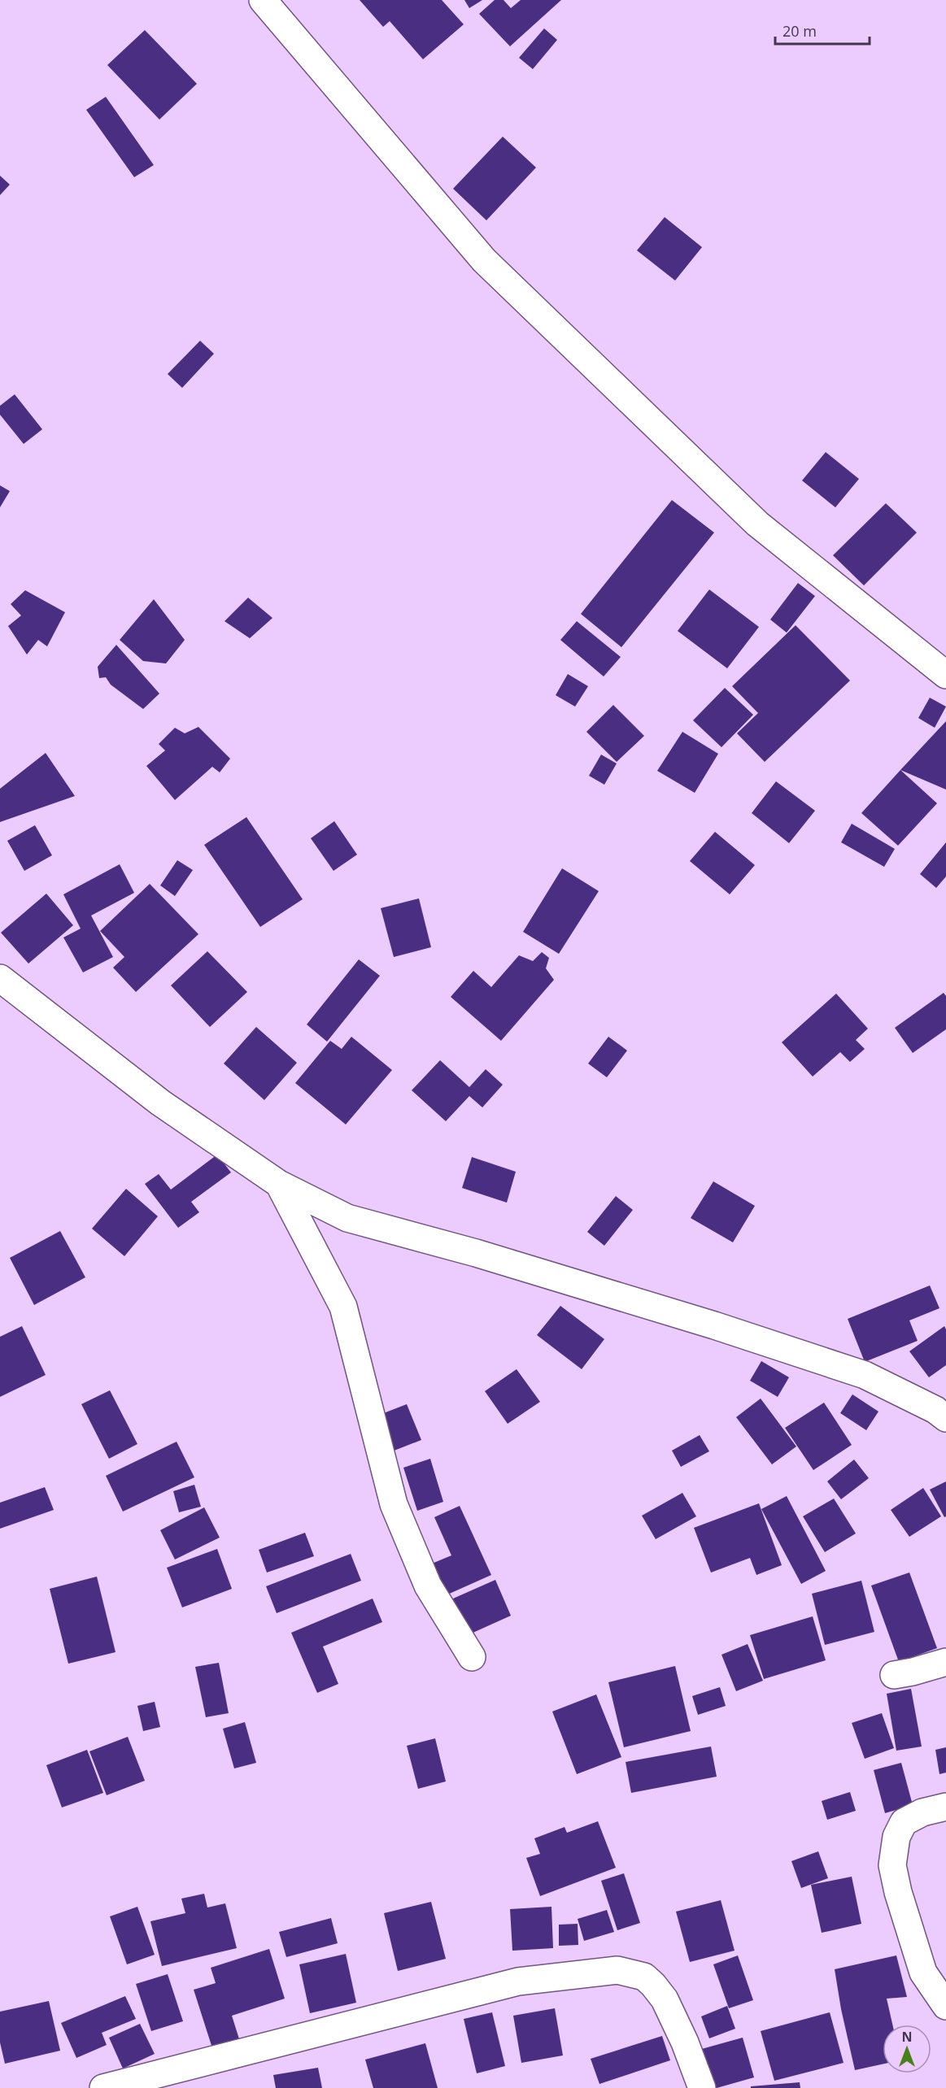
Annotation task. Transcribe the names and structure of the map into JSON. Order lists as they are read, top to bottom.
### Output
{
  "scale_bar": "20 m",
  "north": "top"
}
